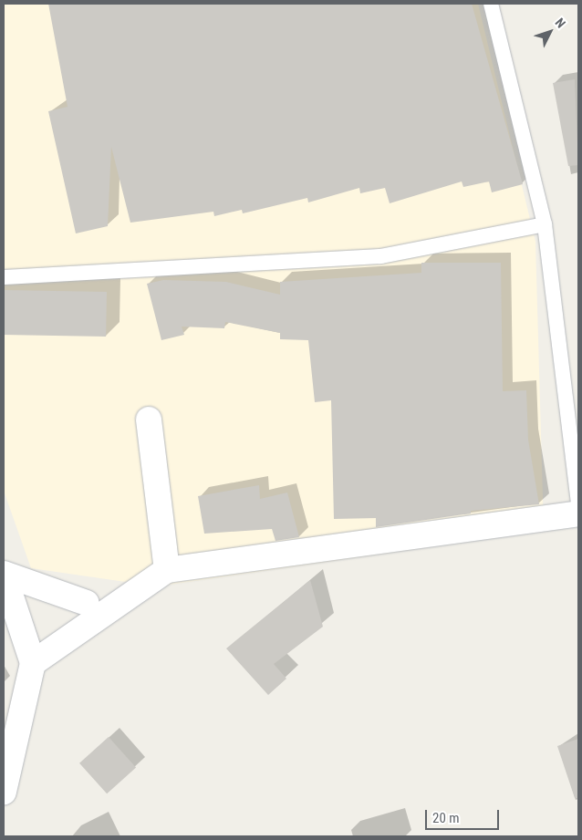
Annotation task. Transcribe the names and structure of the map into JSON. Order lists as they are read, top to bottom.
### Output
{
  "scale_bar": "20 m",
  "north": "top right"
}
